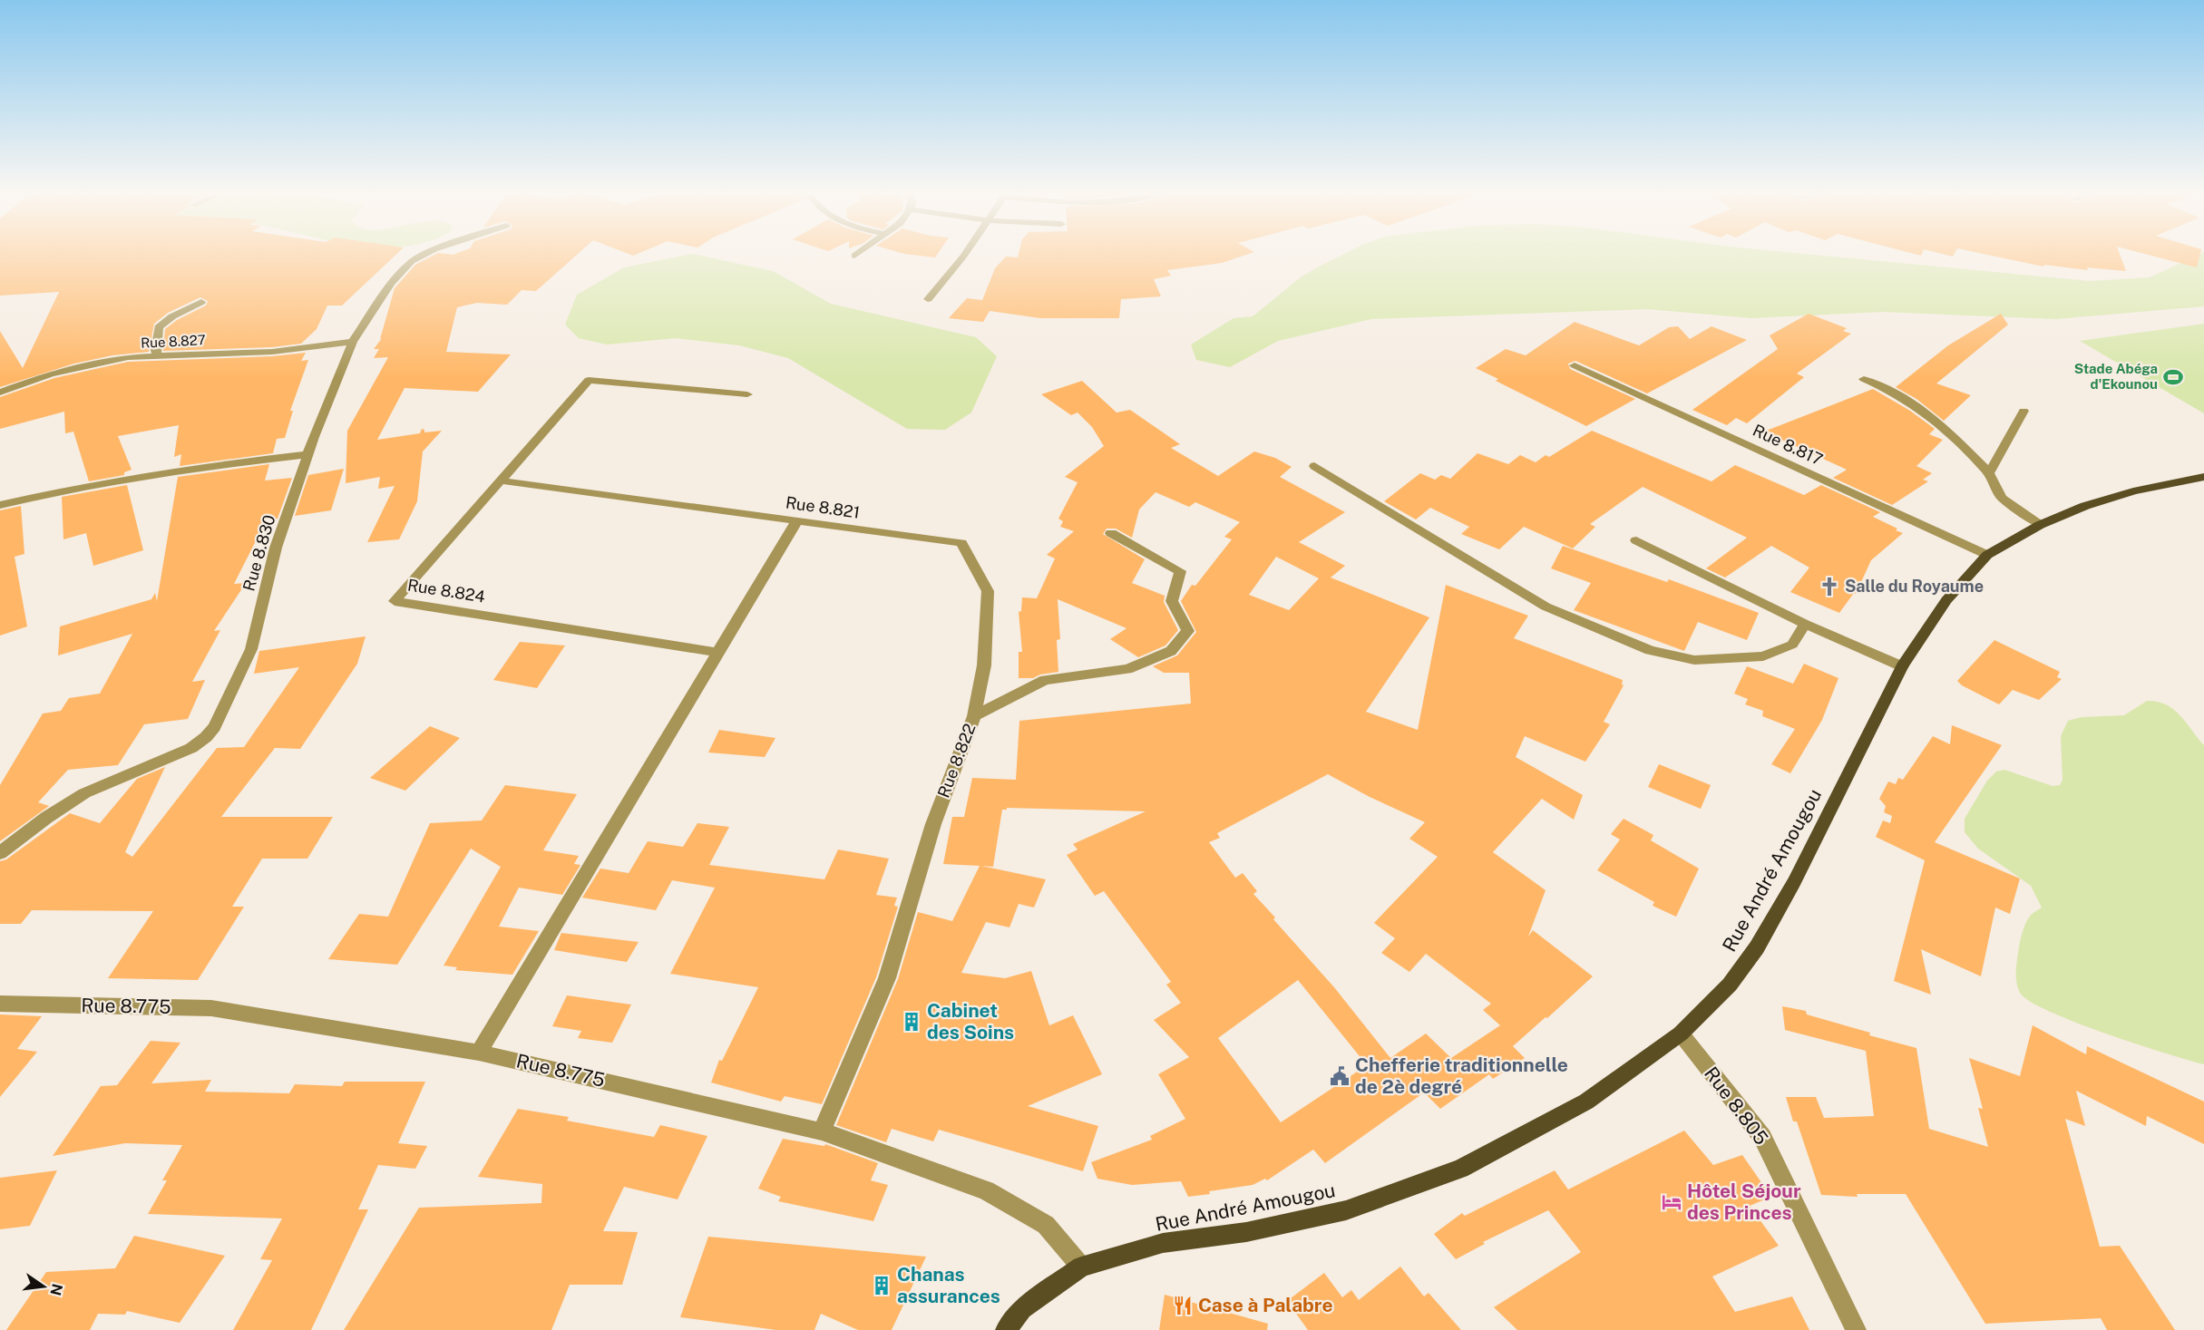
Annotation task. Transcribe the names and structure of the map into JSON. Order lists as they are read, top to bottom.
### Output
{
  "streets": {
    "main road": ["Rue André Amougou"],
    "street": [
      "Rue 8.827",
      "Rue 8.817",
      "Rue 8.821",
      "Rue 8.830",
      "Rue 8.824",
      "Rue 8.822",
      "Rue 8.775",
      "Rue 8.805"
    ]
  },
  "crossings": [
    ["Rue 8.827", "Rue 8.830"],
    ["Rue 8.817", "Rue André Amougou"],
    ["Rue 8.821", "Rue 8.824"],
    ["Rue 8.821", "Rue 8.822"],
    ["Rue 8.822", "Rue 8.775"],
    ["Rue André Amougou", "Rue 8.775"],
    ["Rue André Amougou", "Rue 8.805"]
  ],
  "places": {
    "sports": ["Stade Abéga d'Ekounou"],
    "church": ["Salle du Royaume"],
    "building": ["Cabinet des Soins", "Chanas assurances"],
    "public building": ["Chefferie traditionnelle de 2è degré"],
    "hotel": ["Hôtel Séjour des Princes"],
    "restaurant": ["Case à Palabre"]
  },
  "north": "right"
}
